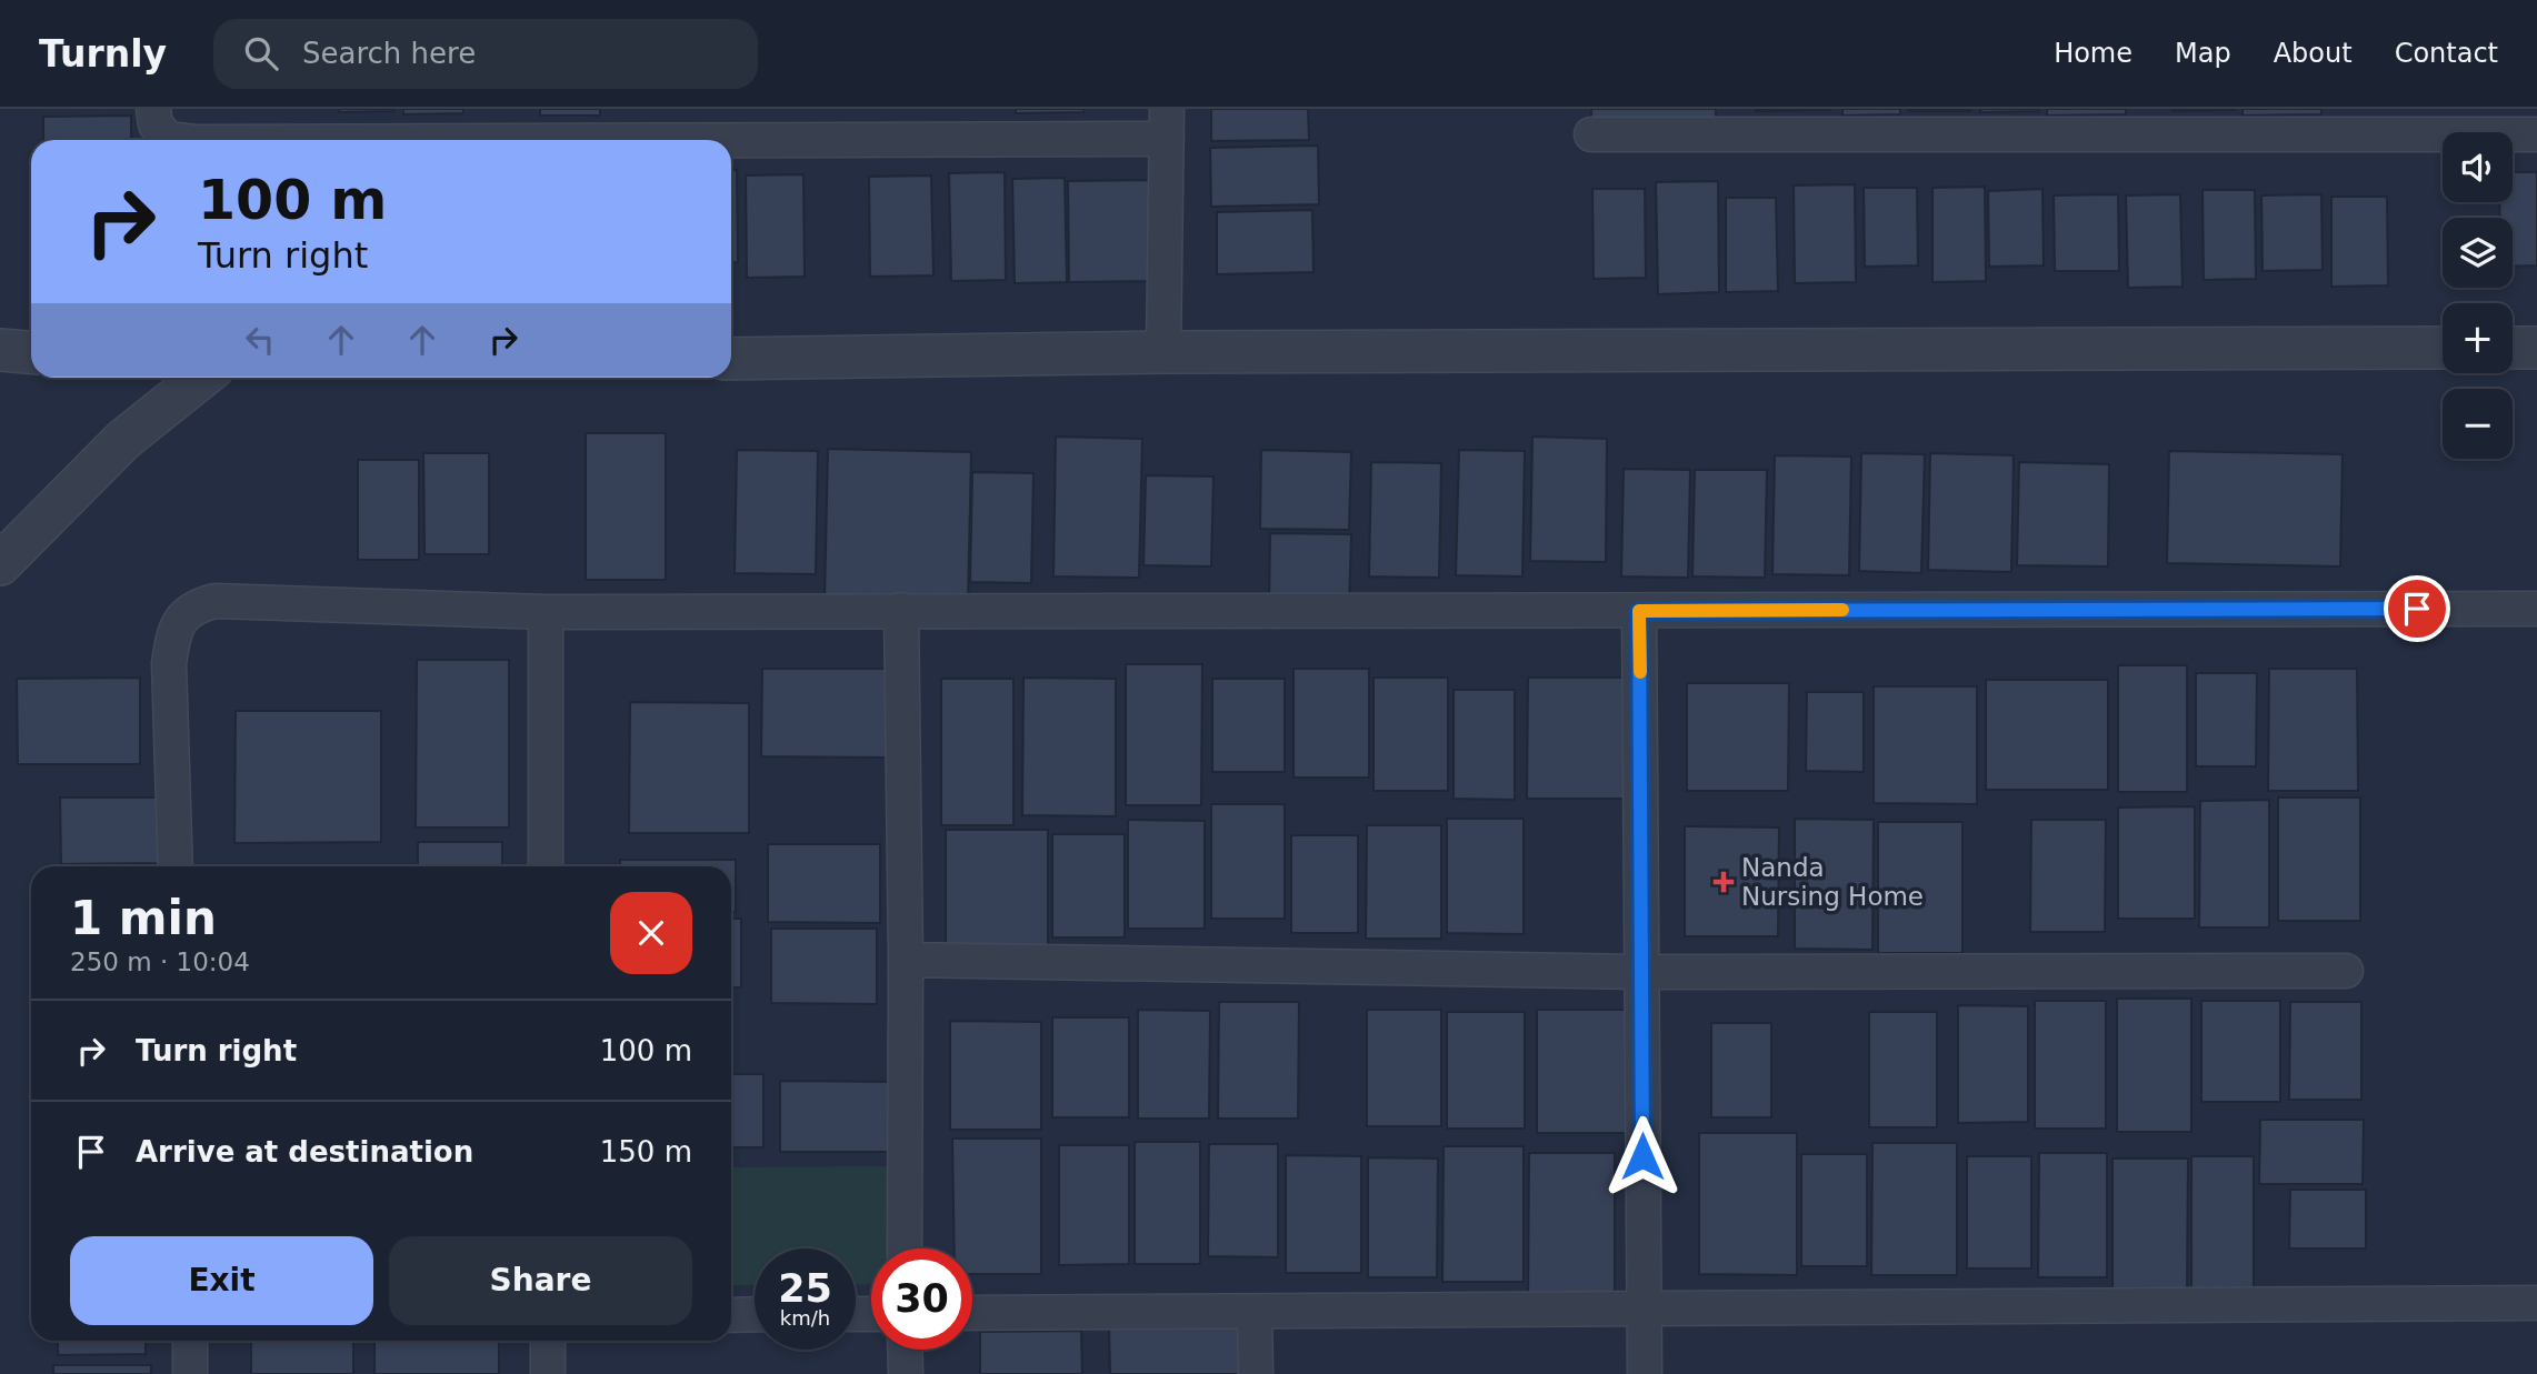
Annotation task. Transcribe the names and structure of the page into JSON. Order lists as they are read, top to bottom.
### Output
{
  "places": {
    "health": ["Nanda Nursing Home"]
  },
  "page": {
    "header": "Turnly",
    "search": "Search here",
    "nav": [
      "Home",
      "Map",
      "About",
      "Contact"
    ],
    "map_buttons": ["+", "−"],
    "turn": ["100 m", "Turn right"],
    "heading": ["1 min", "250 m · 10:04"],
    "list": [
      {
        "name": "Turn right",
        "value": "100 m"
      },
      {
        "name": "Arrive at destination",
        "value": "150 m"
      }
    ],
    "buttons": ["Exit", "Share"],
    "speed": "25 km/h",
    "limit": "30"
  }
}
